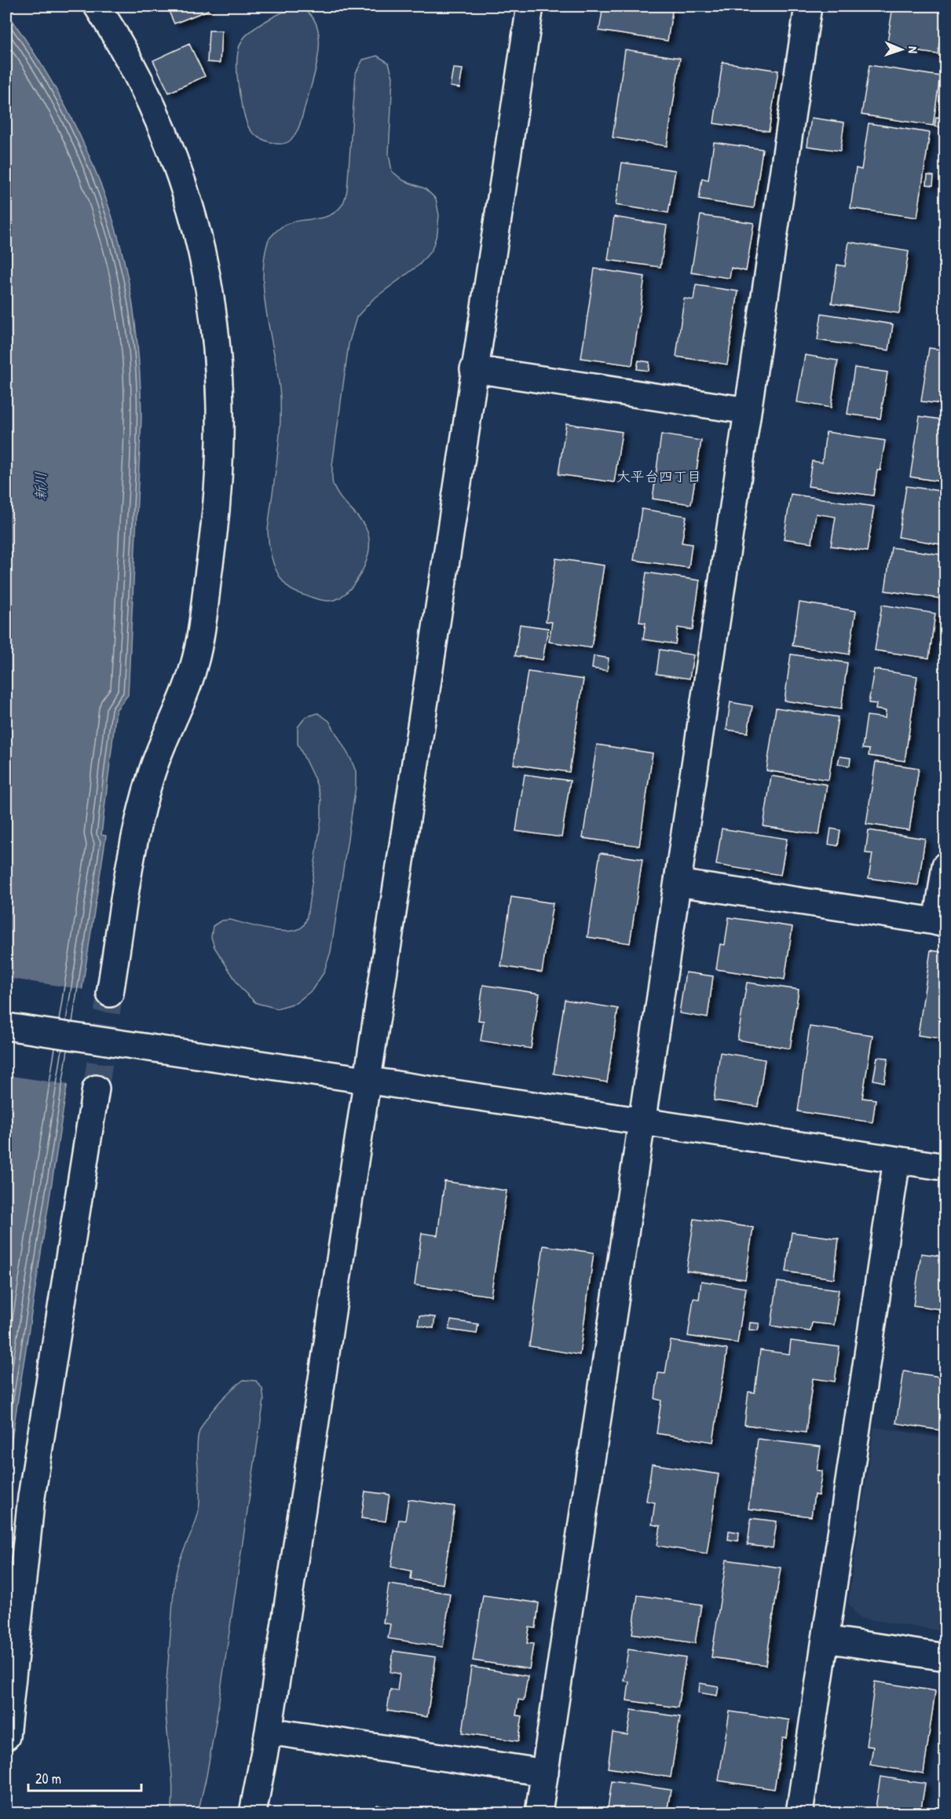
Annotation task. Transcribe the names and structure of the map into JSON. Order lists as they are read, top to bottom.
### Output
{
  "districts": ["大平台四丁目"],
  "water": ["新川"],
  "scale_bar": "20 m",
  "north": "right"
}
